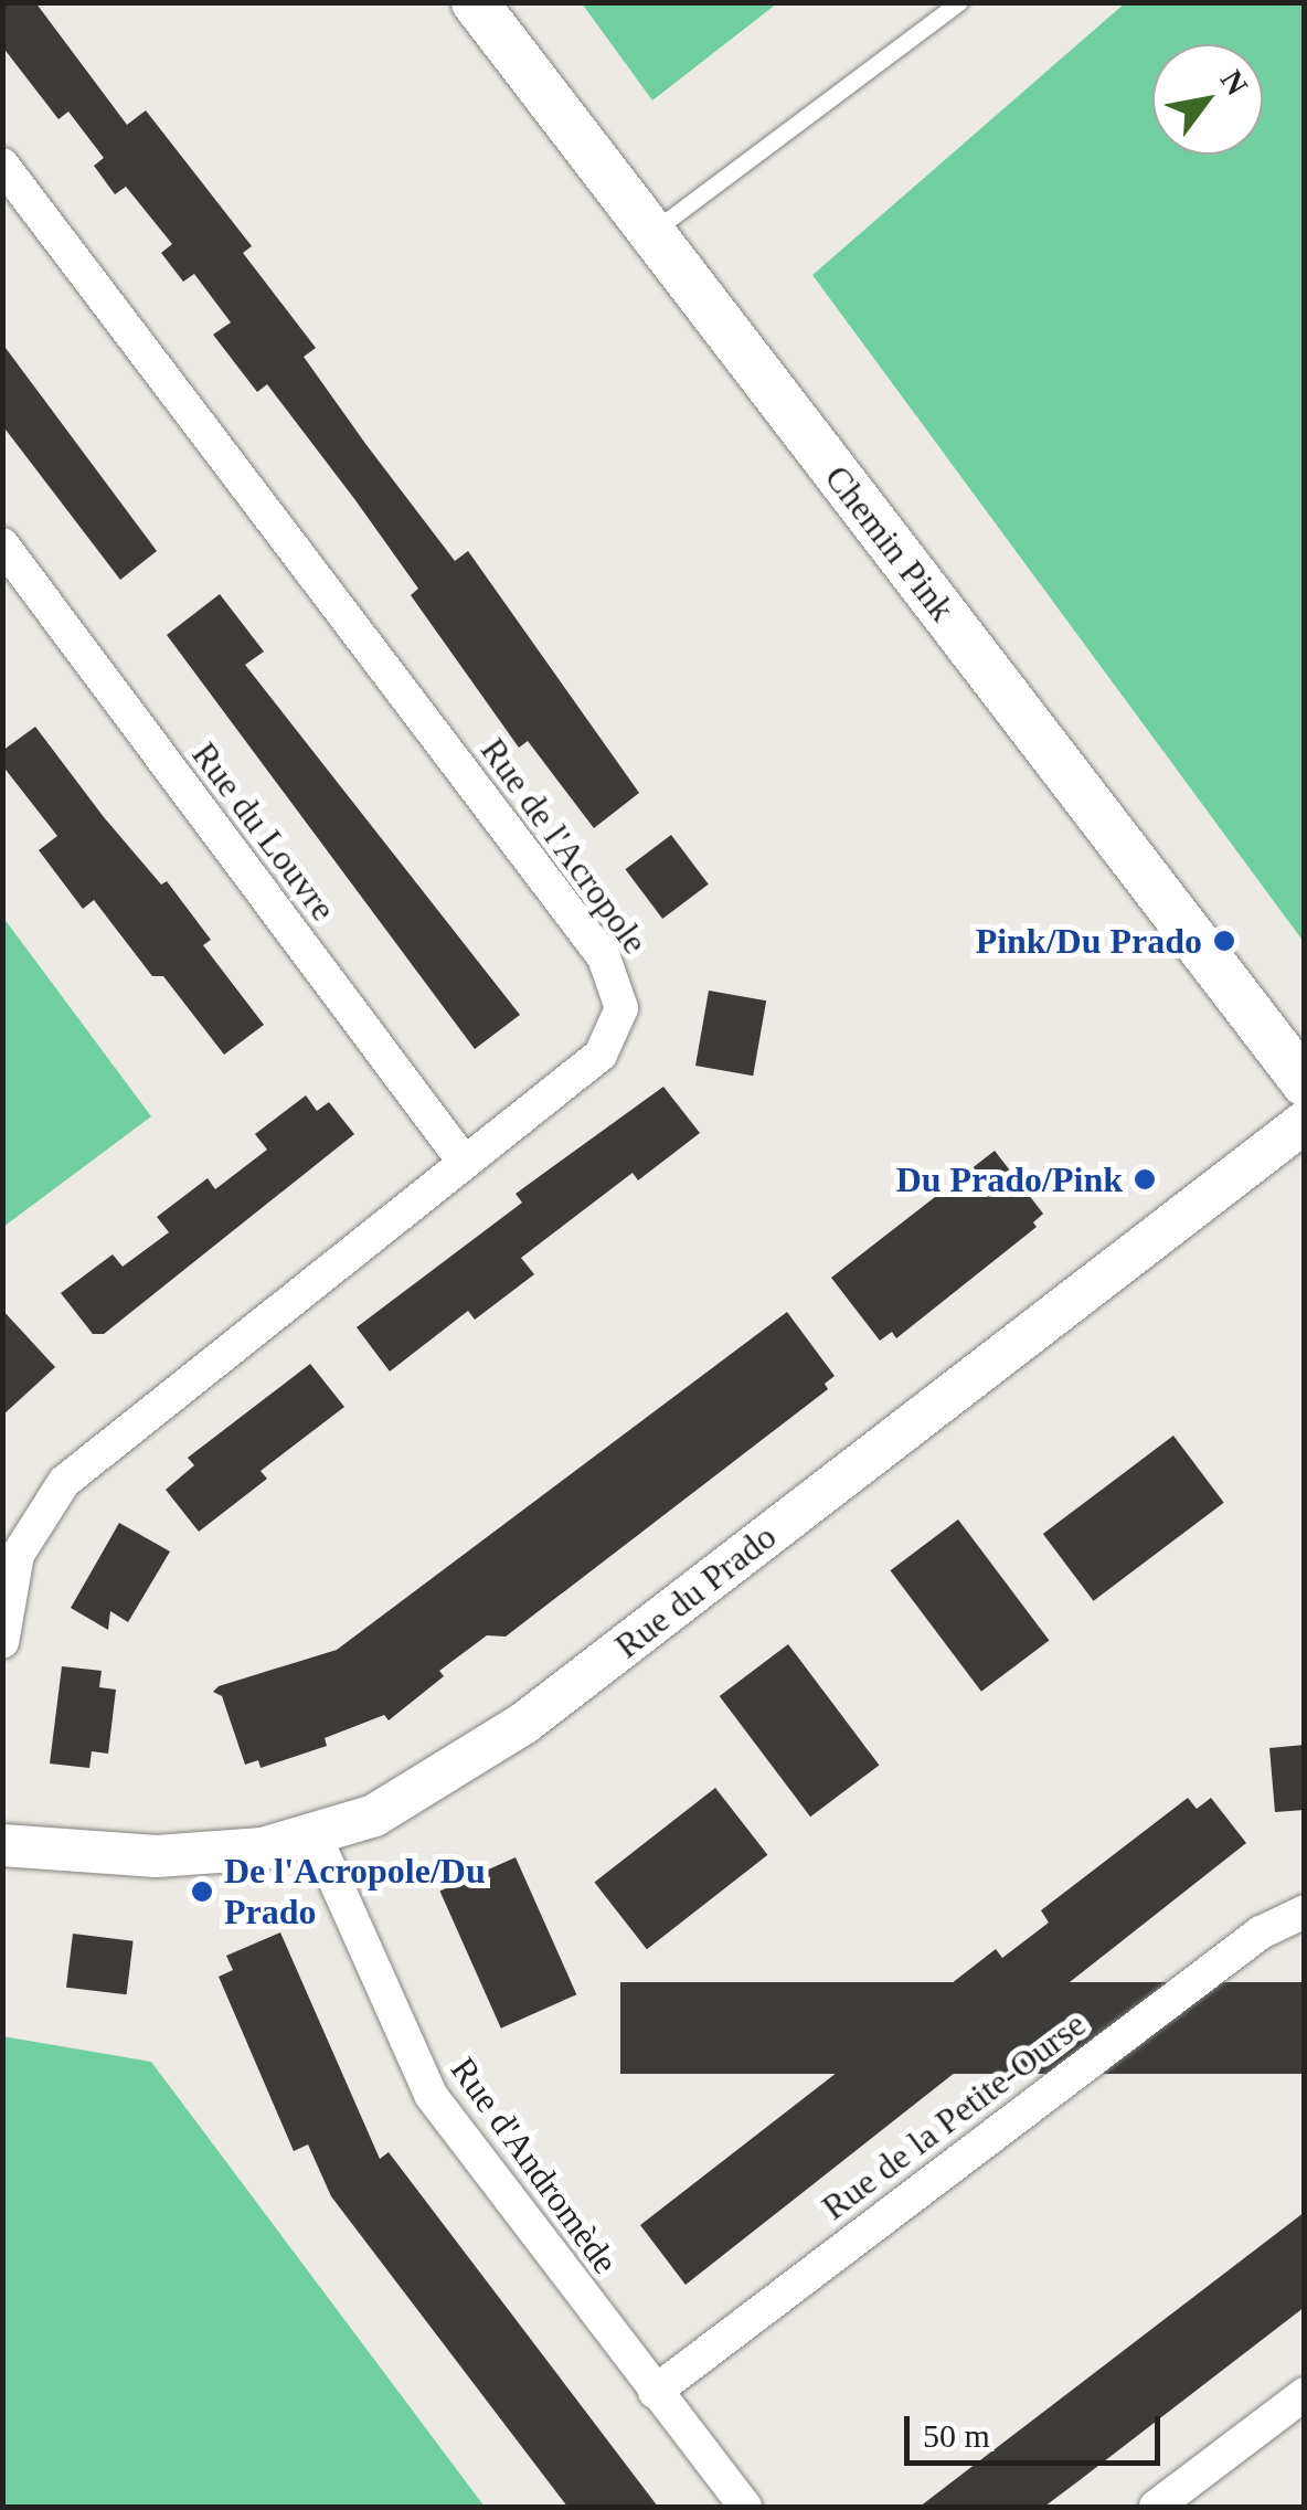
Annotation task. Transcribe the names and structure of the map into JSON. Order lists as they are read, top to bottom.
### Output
{
  "streets": {
    "main road": ["Chemin Pink"],
    "street": [
      "Rue du Louvre",
      "Rue de l'Acropole",
      "Rue du Prado",
      "Rue de la Petite-Ourse",
      "Rue d'Andromède"
    ]
  },
  "crossings": [
    ["Rue du Louvre", "Rue de l'Acropole"],
    ["Rue du Prado", "Rue d'Andromède"],
    ["Rue de la Petite-Ourse", "Rue d'Andromède"]
  ],
  "places": ["Pink/Du Prado", "Du Prado/Pink", "De l'Acropole/Du Prado"],
  "scale_bar": "50 m",
  "north": "top right"
}
